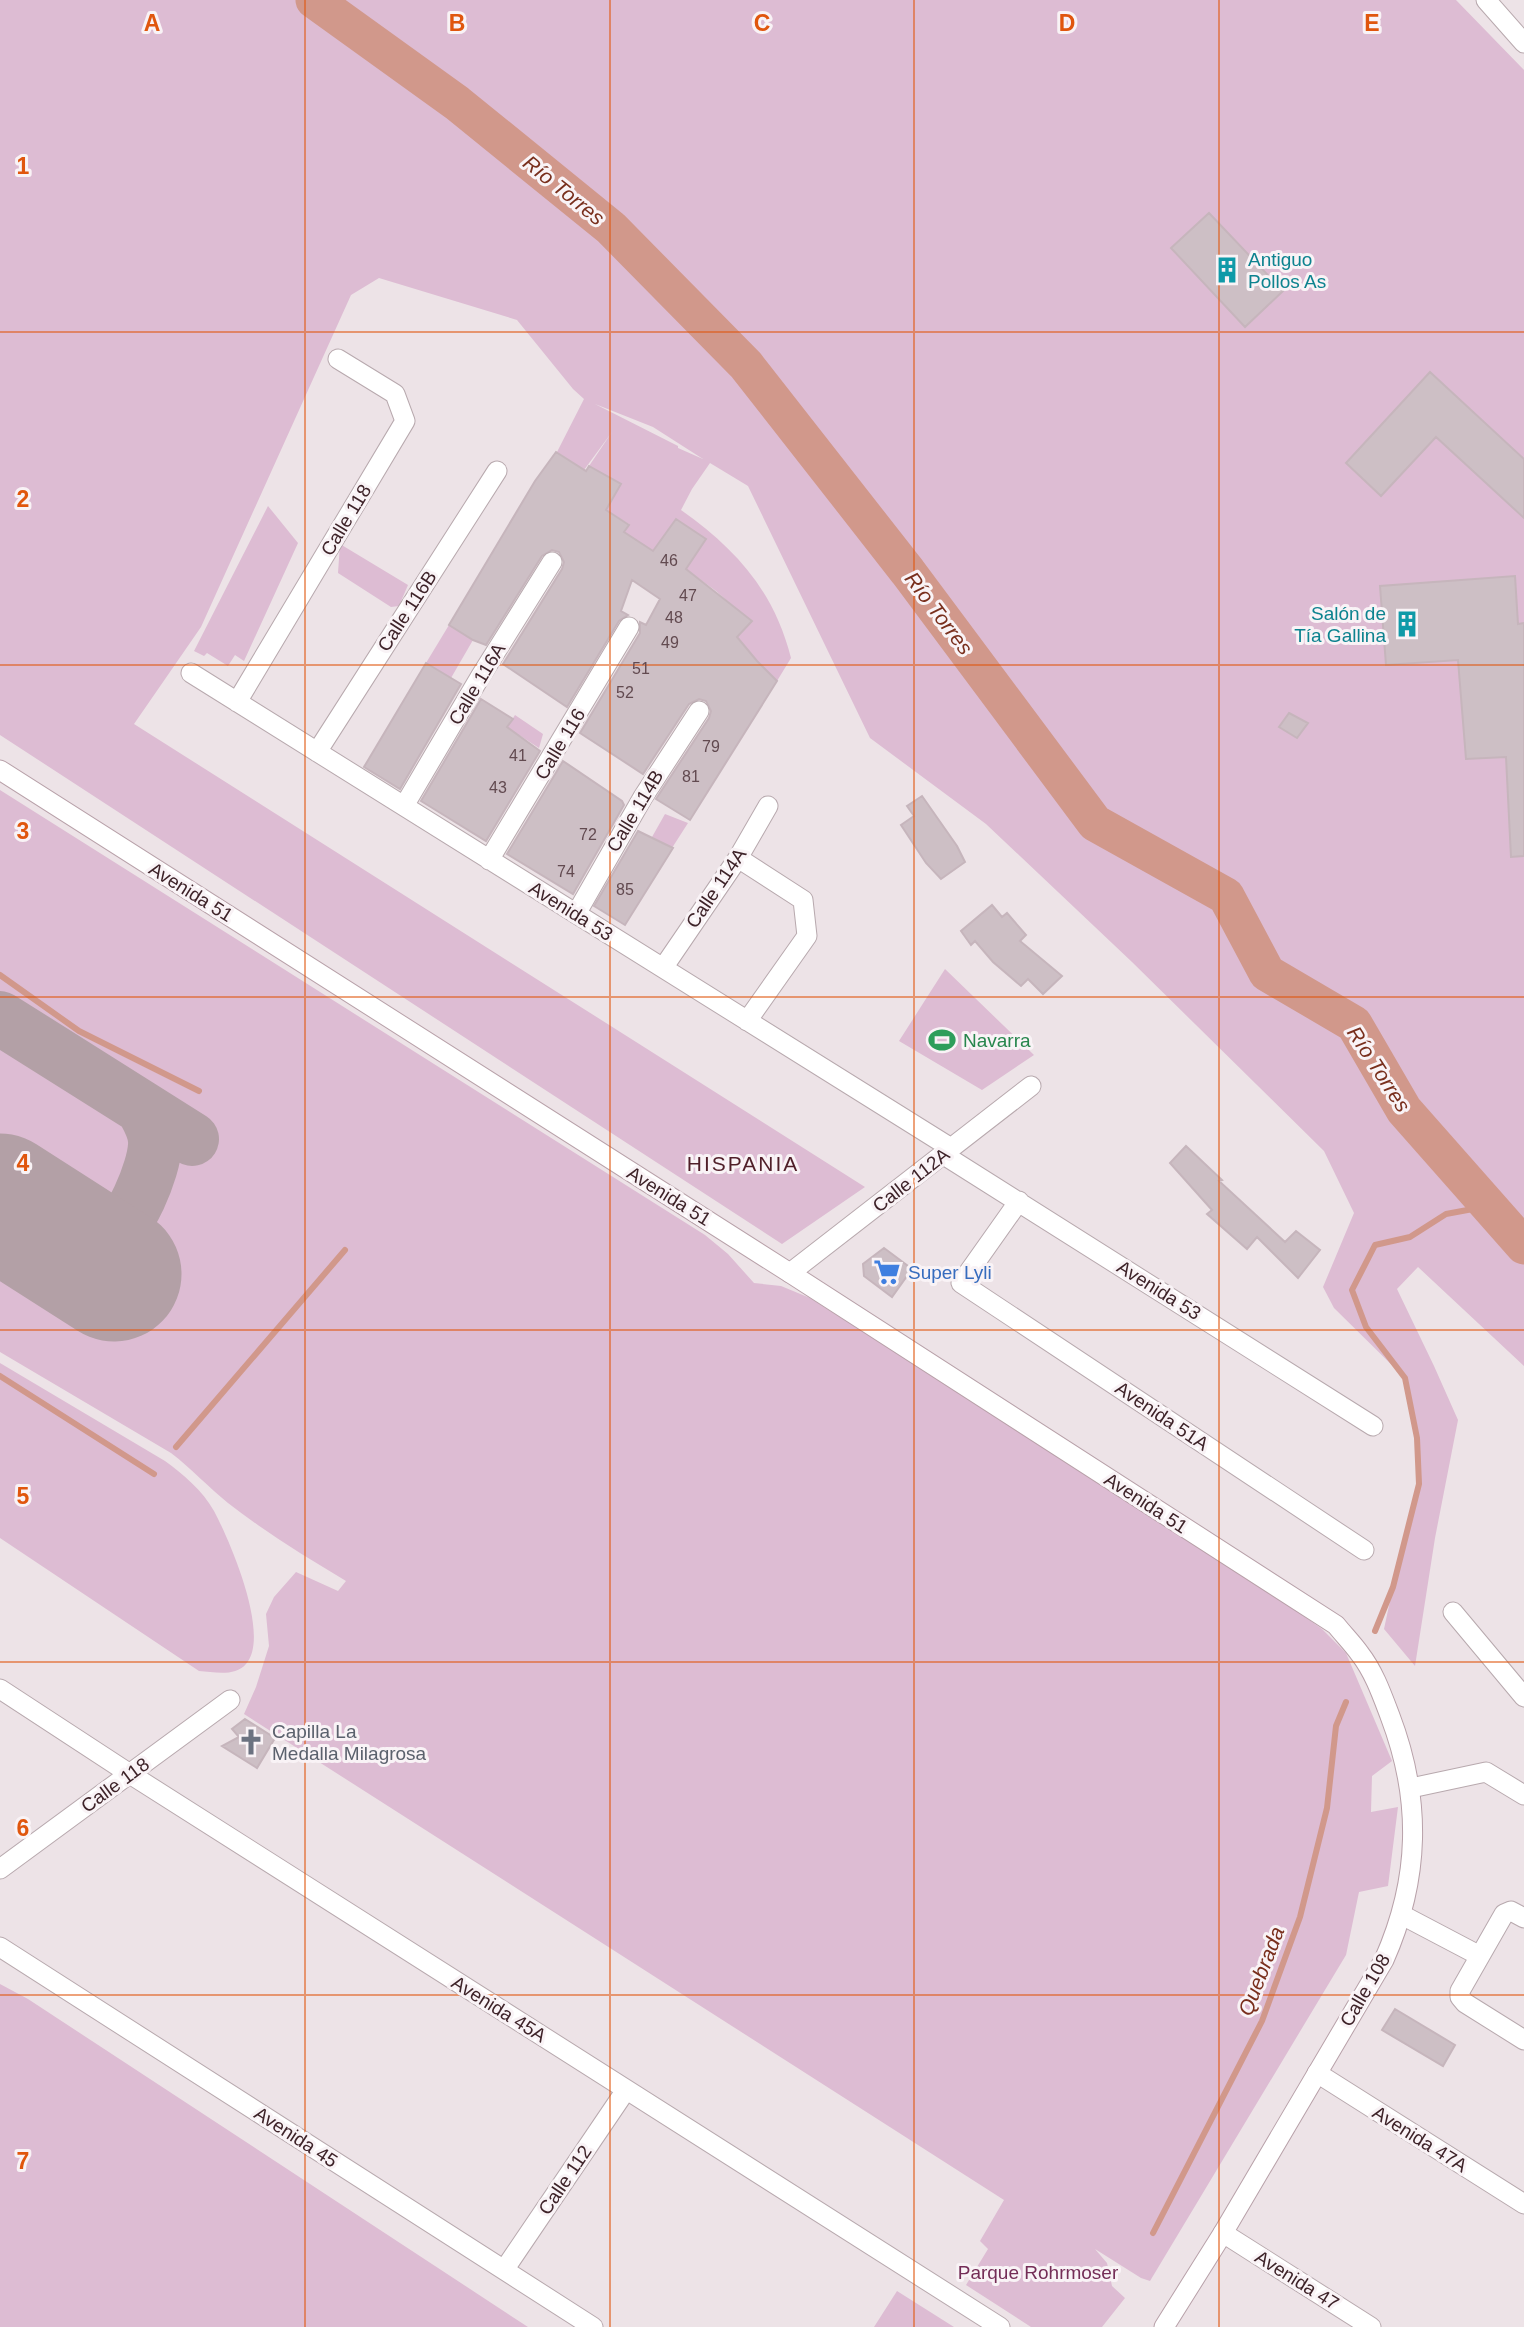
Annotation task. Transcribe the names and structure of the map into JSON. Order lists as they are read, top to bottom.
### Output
{
  "streets": {
    "street": [
      "Calle 118",
      "Calle 116B",
      "Calle 116A",
      "Calle 116",
      "Calle 114B",
      "Calle 114A",
      "Avenida 51",
      "Avenida 53",
      "Calle 112A",
      "Avenida 51A",
      "Calle 108",
      "Avenida 45A",
      "Avenida 45",
      "Avenida 47A",
      "Calle 112",
      "Avenida 47"
    ]
  },
  "crossings": [
    ["Calle 118", "Avenida 53"],
    ["Calle 118", "Avenida 45A"],
    ["Calle 116B", "Avenida 53"],
    ["Calle 116A", "Avenida 53"],
    ["Calle 116", "Avenida 53"],
    ["Calle 114B", "Avenida 53"],
    ["Calle 114A", "Avenida 53"],
    ["Avenida 51", "Calle 112A"],
    ["Avenida 51", "Calle 108"],
    ["Avenida 53", "Calle 112A"],
    ["Avenida 53", "Avenida 51A"],
    ["Calle 108", "Avenida 47A"],
    ["Calle 108", "Avenida 47"],
    ["Avenida 45A", "Calle 112"],
    ["Avenida 45", "Calle 112"]
  ],
  "districts": ["HISPANIA"],
  "water": ["Río Torres", "Quebrada"],
  "parks": ["Parque Rohrmoser"],
  "places": {
    "building": ["Antiguo Pollos As", "Salón de Tía Gallina"],
    "sports": ["Navarra"],
    "supermarket": ["Super Lyli"],
    "church": ["Capilla La Medalla Milagrosa"]
  },
  "house_numbers": [
    "46",
    "47",
    "48",
    "49",
    "51",
    "52",
    "79",
    "41",
    "81",
    "43",
    "72",
    "74",
    "85"
  ],
  "grid": {
    "columns": [
      "A",
      "B",
      "C",
      "D",
      "E"
    ],
    "rows": [
      "1",
      "2",
      "3",
      "4",
      "5",
      "6",
      "7"
    ]
  }
}
